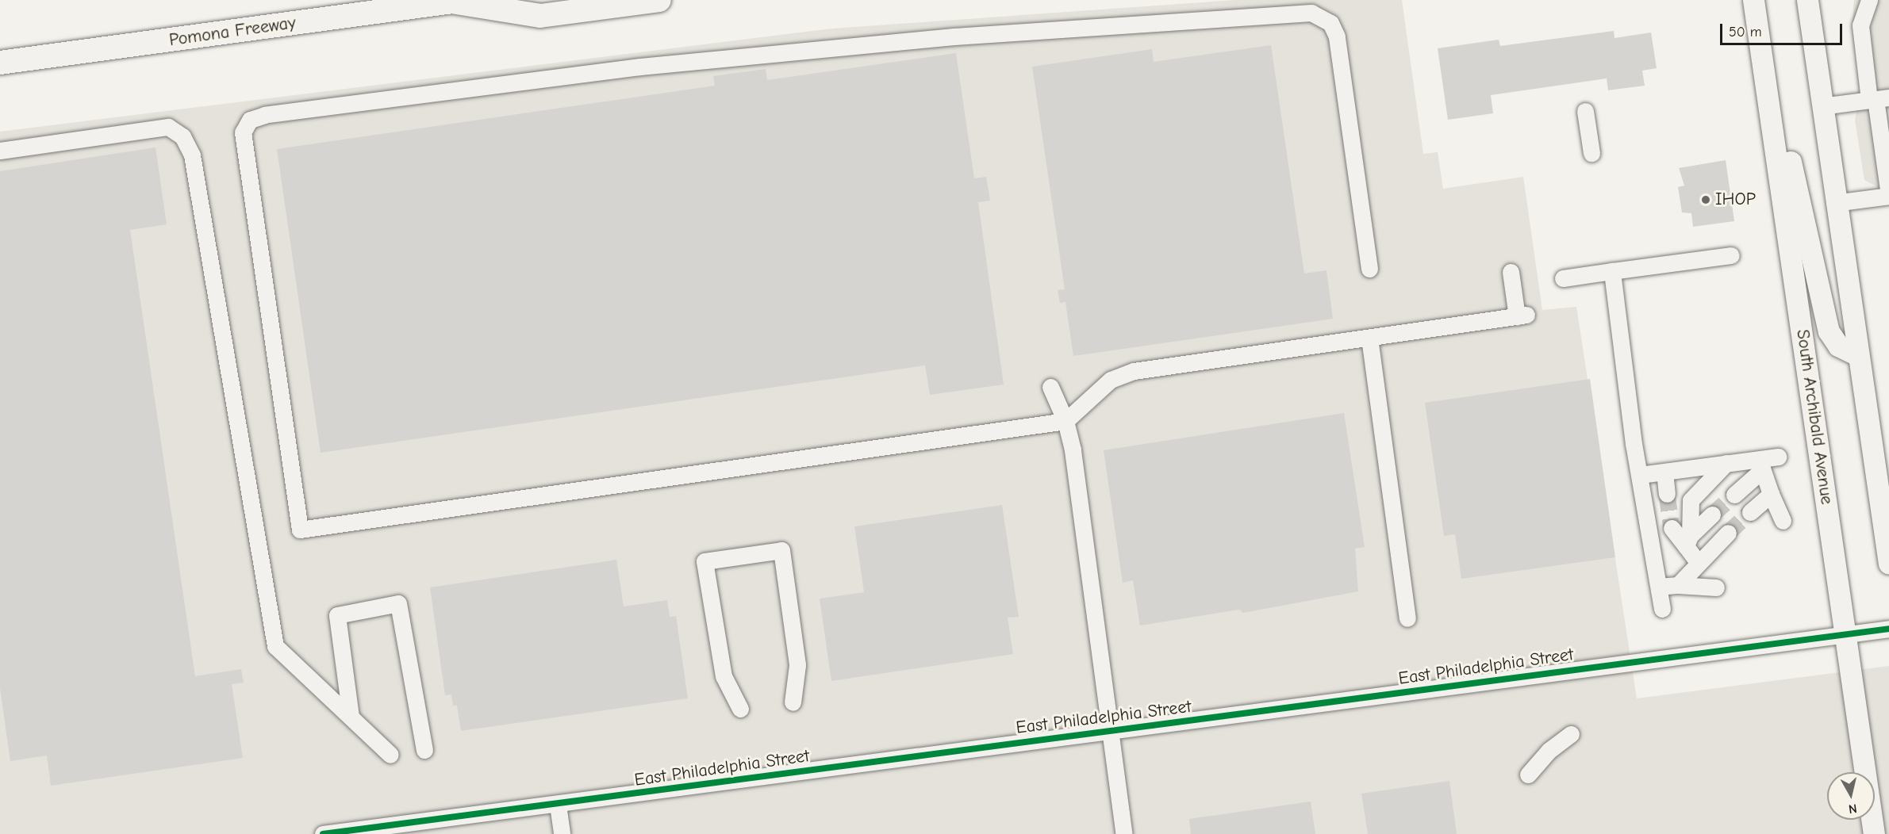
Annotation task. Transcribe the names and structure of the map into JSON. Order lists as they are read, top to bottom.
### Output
{
  "streets": {
    "highway": ["Pomona Freeway"],
    "main road": ["South Archibald Avenue"],
    "street": ["East Philadelphia Street"]
  },
  "crossings": [
    ["South Archibald Avenue", "East Philadelphia Street"]
  ],
  "places": ["IHOP"],
  "scale_bar": "50 m",
  "north": "bottom"
}
